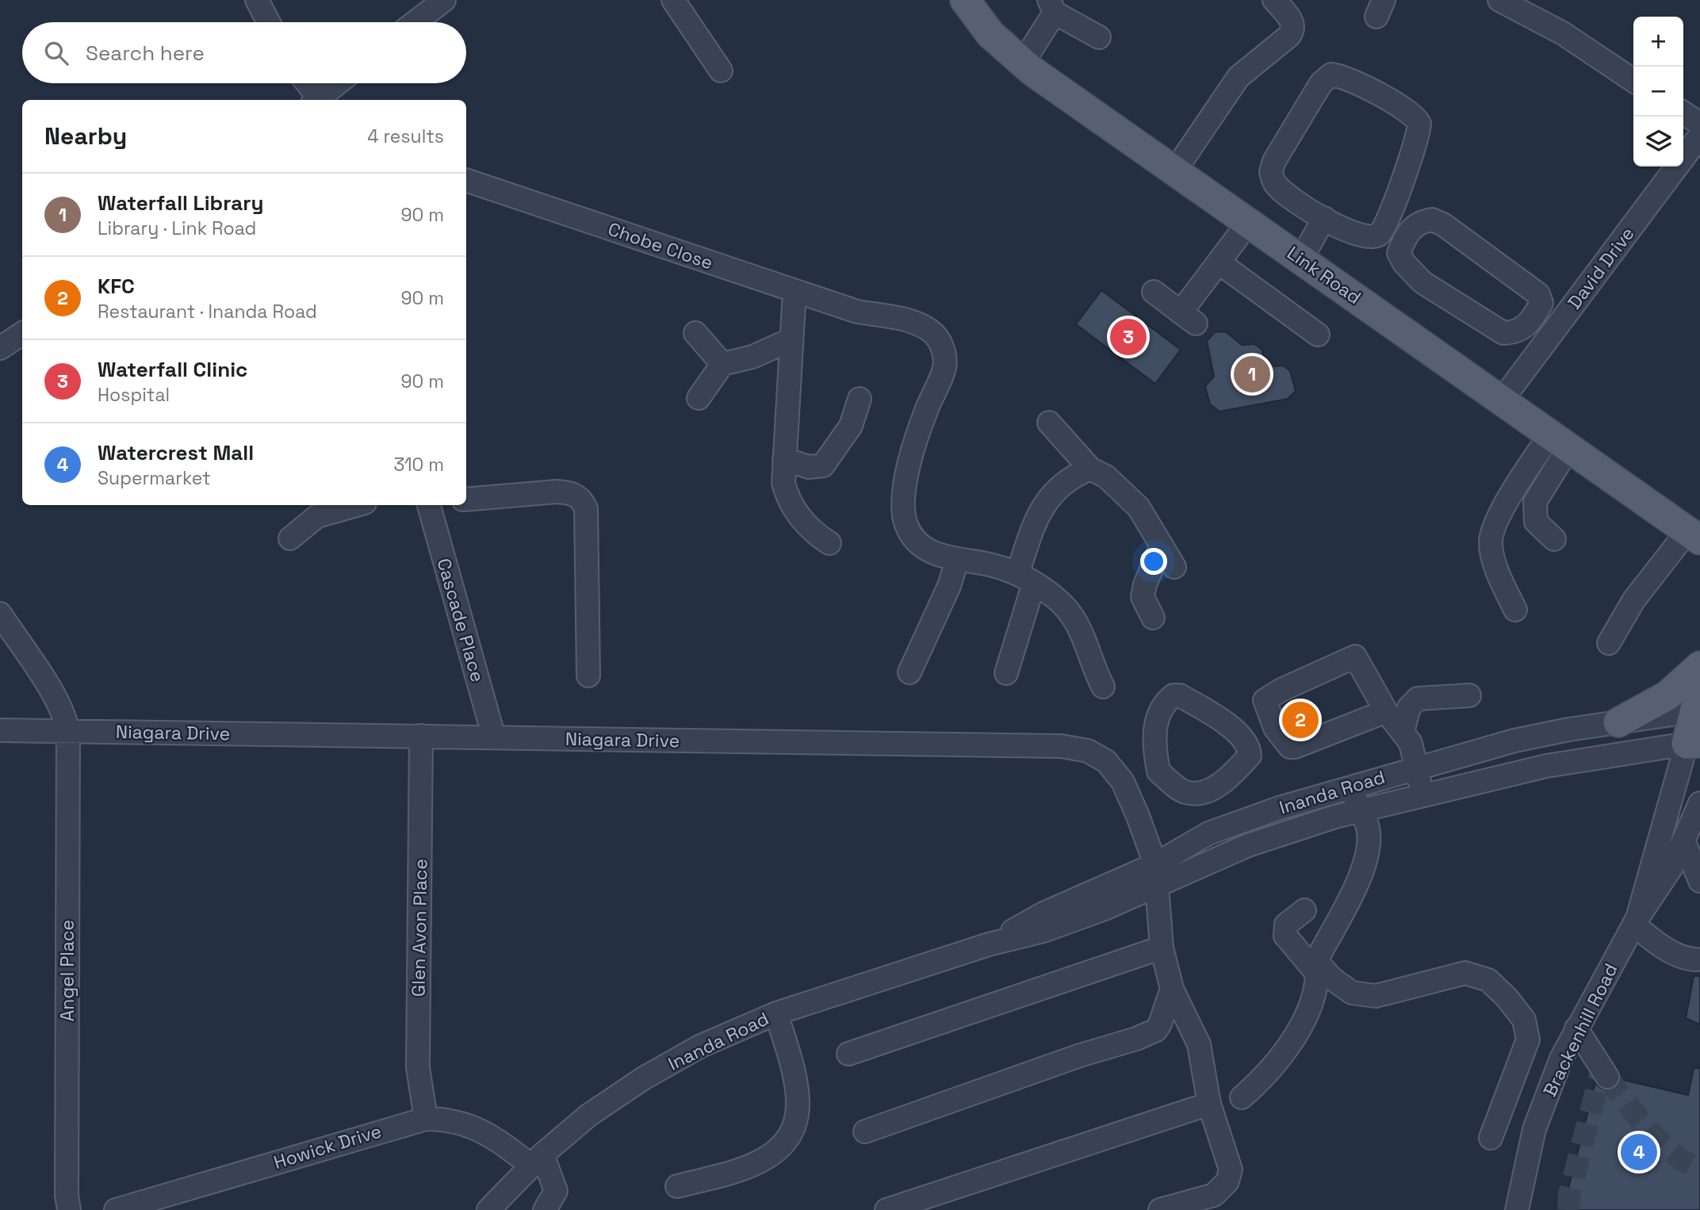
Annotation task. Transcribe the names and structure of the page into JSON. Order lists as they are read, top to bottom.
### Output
{
  "streets": {
    "main road": ["Link Road"],
    "street": [
      "Chobe Close",
      "David Drive",
      "Cascade Place",
      "Niagara Drive",
      "Inanda Road",
      "Glen Avon Place",
      "Angel Place",
      "Brackenhill Road",
      "Howick Drive"
    ]
  },
  "crossings": [
    ["David Drive", "Link Road"],
    ["Cascade Place", "Niagara Drive"],
    ["Niagara Drive", "Inanda Road"],
    ["Niagara Drive", "Glen Avon Place"],
    ["Niagara Drive", "Angel Place"],
    ["Inanda Road", "Brackenhill Road"],
    ["Inanda Road", "Howick Drive"],
    ["Glen Avon Place", "Howick Drive"]
  ],
  "page": {
    "map_buttons": ["+", "−"],
    "search": "Search here",
    "heading": ["Nearby", "4 results"],
    "list": [
      {
        "mark": "1",
        "name": "Waterfall Library",
        "note": "Library · Link Road",
        "value": "90 m"
      },
      {
        "mark": "2",
        "name": "KFC",
        "note": "Restaurant · Inanda Road",
        "value": "90 m"
      },
      {
        "mark": "3",
        "name": "Waterfall Clinic",
        "note": "Hospital",
        "value": "90 m"
      },
      {
        "mark": "4",
        "name": "Watercrest Mall",
        "note": "Supermarket",
        "value": "310 m"
      }
    ],
    "pins": [
      "3",
      "1",
      "2",
      "4"
    ]
  }
}
